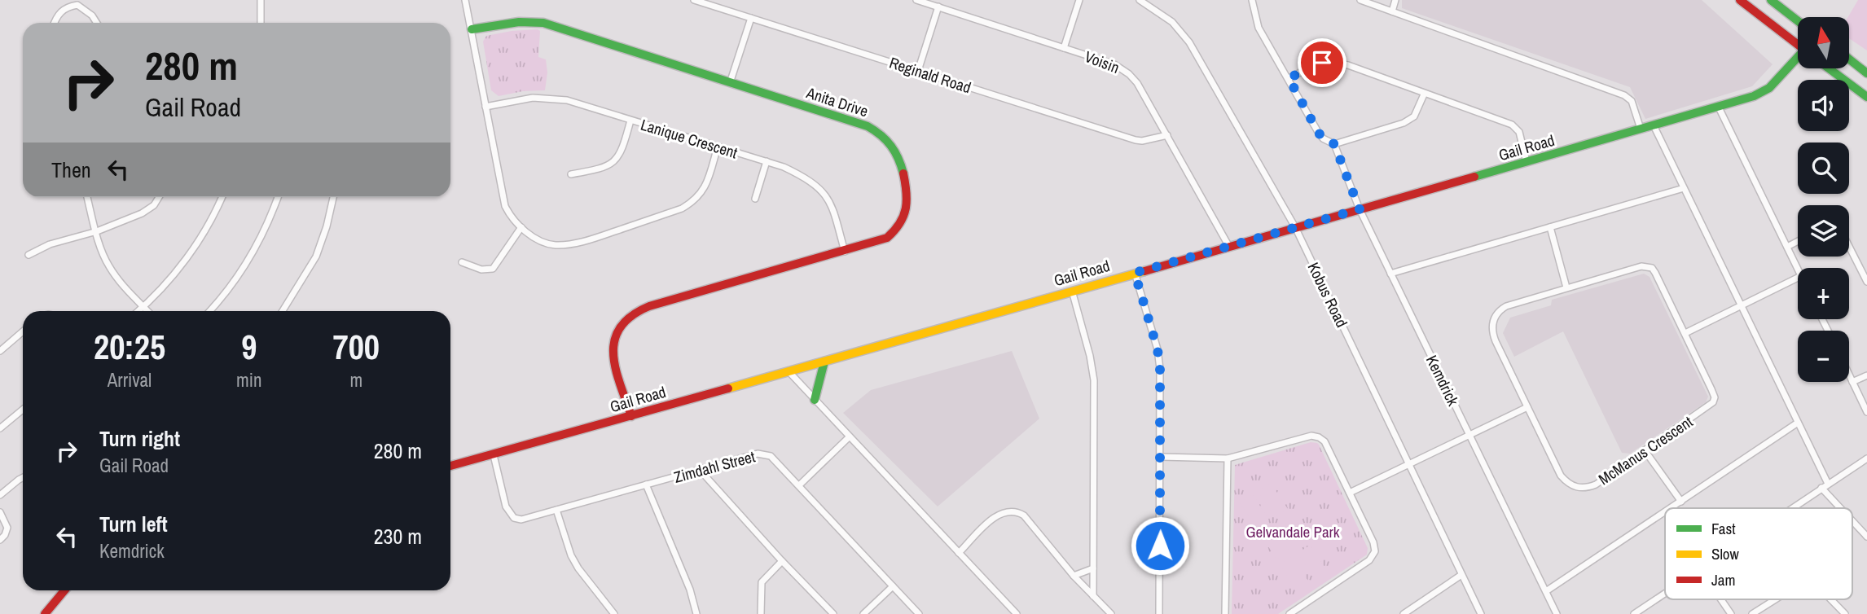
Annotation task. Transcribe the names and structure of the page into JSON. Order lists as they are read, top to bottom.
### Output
{
  "streets": {
    "street": [
      "Voisin",
      "Reginald Road",
      "Anita Drive",
      "Lanique Crescent",
      "Gail Road",
      "Kobus Road",
      "Kemdrick",
      "McManus Crescent",
      "Zimdahl Street"
    ]
  },
  "crossings": [
    ["Voisin", "Reginald Road"],
    ["Voisin", "Gail Road"],
    ["Anita Drive", "Lanique Crescent"],
    ["Anita Drive", "Gail Road"],
    ["Gail Road", "Kobus Road"],
    ["Gail Road", "Kemdrick"],
    ["Gail Road", "Zimdahl Street"]
  ],
  "parks": ["Gelvandale Park"],
  "legend": ["Fast", "Slow", "Jam"],
  "north": "top",
  "page": {
    "map_buttons": ["+", "−"],
    "turn": ["280 m", "Gail Road"],
    "then": "Then",
    "eta": [
      "20:25",
      "Arrival",
      "9",
      "min",
      "700",
      "m"
    ],
    "list": [
      {
        "name": "Turn right",
        "note": "Gail Road",
        "value": "280 m"
      },
      {
        "name": "Turn left",
        "note": "Kemdrick",
        "value": "230 m"
      }
    ]
  }
}
